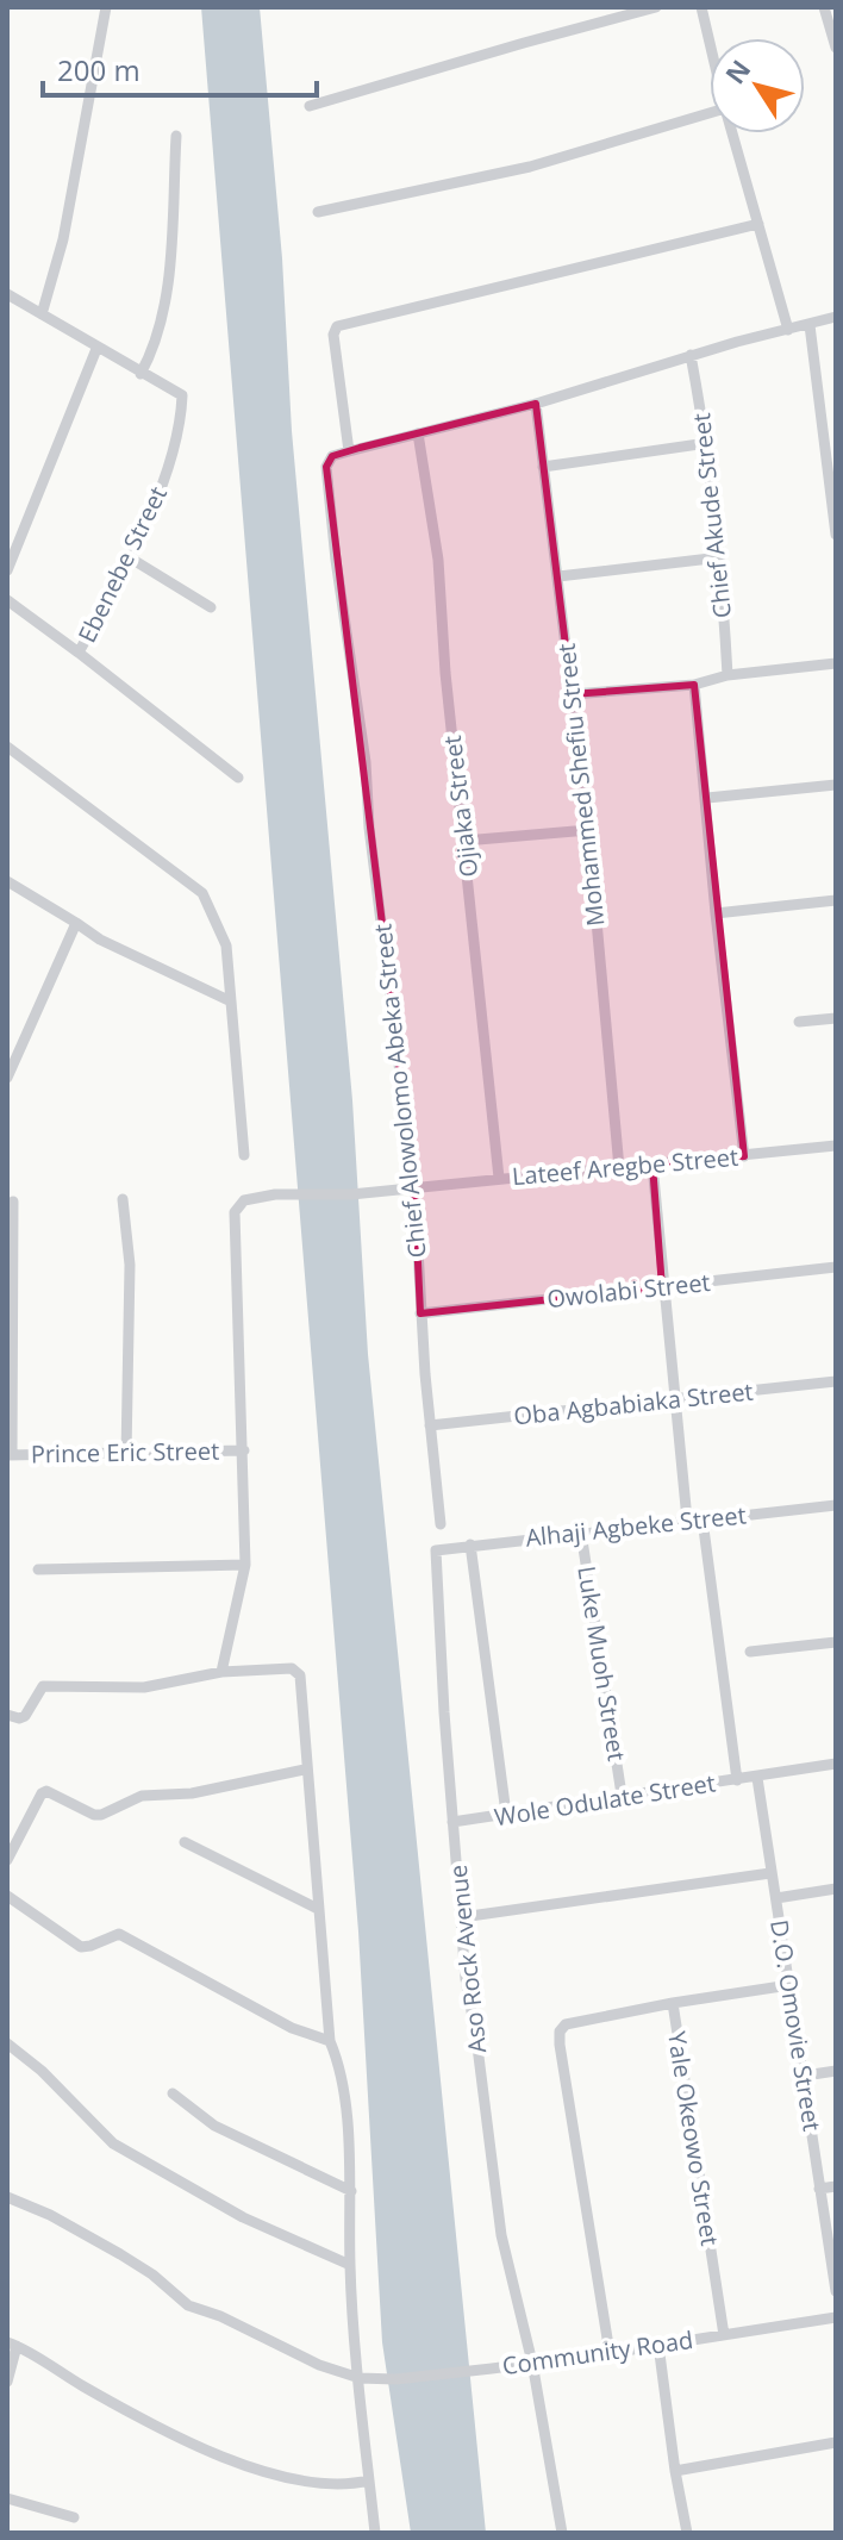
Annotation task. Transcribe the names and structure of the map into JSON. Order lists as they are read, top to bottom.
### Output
{
  "streets": {
    "street": [
      "Chief Akude Street",
      "Ebenebe Street",
      "Mohammed Shefiu Street",
      "Ojiaka Street",
      "Chief Alowolomo Abeka Street",
      "Lateef Aregbe Street",
      "Owolabi Street",
      "Oba Agbabiaka Street",
      "Prince Eric Street",
      "Alhaji Agbeke Street",
      "Luke Muoh Street",
      "Wole Odulate Street",
      "Aso Rock Avenue",
      "D.O. Omovie Street",
      "Yale Okeowo Street",
      "Community Road"
    ]
  },
  "crossings": [
    ["Mohammed Shefiu Street", "Lateef Aregbe Street"],
    ["Ojiaka Street", "Lateef Aregbe Street"],
    ["Chief Alowolomo Abeka Street", "Lateef Aregbe Street"],
    ["Chief Alowolomo Abeka Street", "Owolabi Street"],
    ["Chief Alowolomo Abeka Street", "Oba Agbabiaka Street"],
    ["Lateef Aregbe Street", "Prince Eric Street"],
    ["Alhaji Agbeke Street", "Luke Muoh Street"],
    ["Alhaji Agbeke Street", "Aso Rock Avenue"],
    ["Luke Muoh Street", "Wole Odulate Street"],
    ["Wole Odulate Street", "Aso Rock Avenue"],
    ["Wole Odulate Street", "D.O. Omovie Street"],
    ["Aso Rock Avenue", "Community Road"],
    ["D.O. Omovie Street", "Yale Okeowo Street"],
    ["Yale Okeowo Street", "Community Road"]
  ],
  "scale_bar": "200 m",
  "north": "top left"
}
